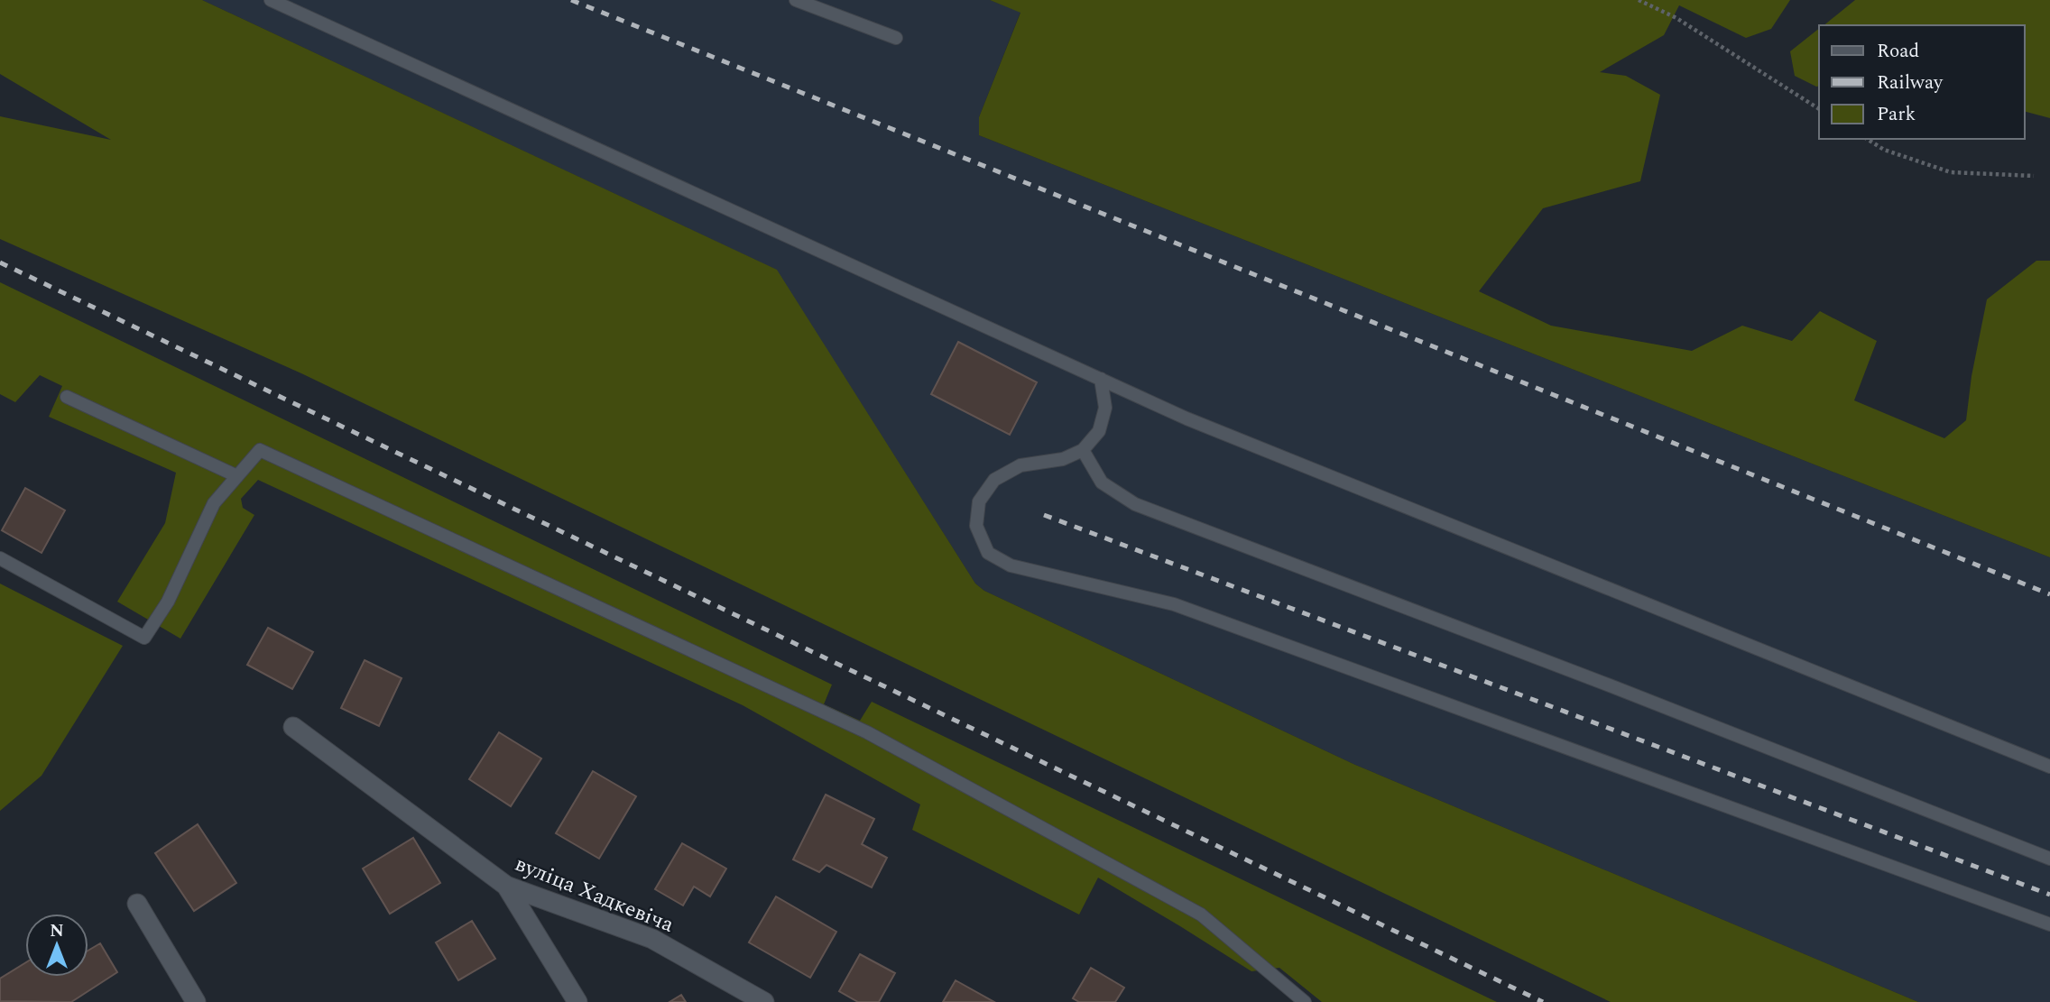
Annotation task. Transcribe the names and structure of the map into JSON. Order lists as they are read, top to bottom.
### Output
{
  "streets": {
    "street": ["вуліца Хадкевіча"]
  },
  "legend": ["Road", "Railway", "Park"],
  "north": "top"
}
